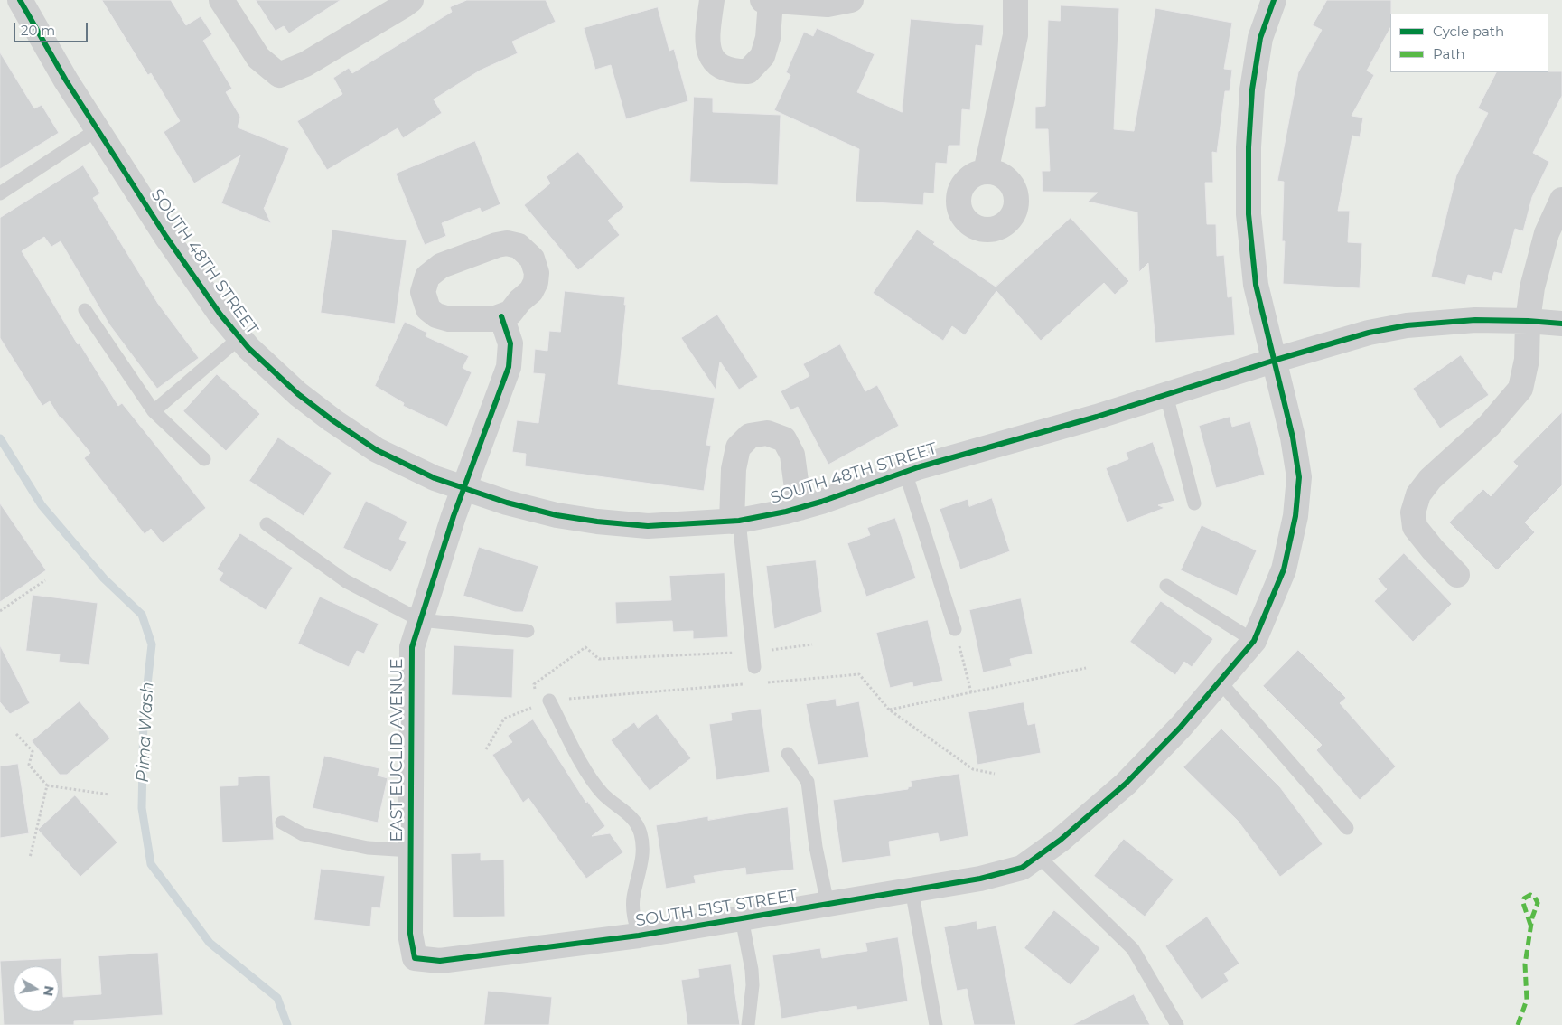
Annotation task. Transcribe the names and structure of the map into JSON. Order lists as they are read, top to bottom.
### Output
{
  "streets": {
    "street": ["SOUTH 48TH STREET", "EAST EUCLID AVENUE", "SOUTH 51ST STREET"]
  },
  "crossings": [
    ["SOUTH 48TH STREET", "EAST EUCLID AVENUE"],
    ["EAST EUCLID AVENUE", "SOUTH 51ST STREET"]
  ],
  "water": ["Pima Wash"],
  "legend": ["Cycle path", "Path"],
  "scale_bar": "20 m",
  "north": "right"
}
